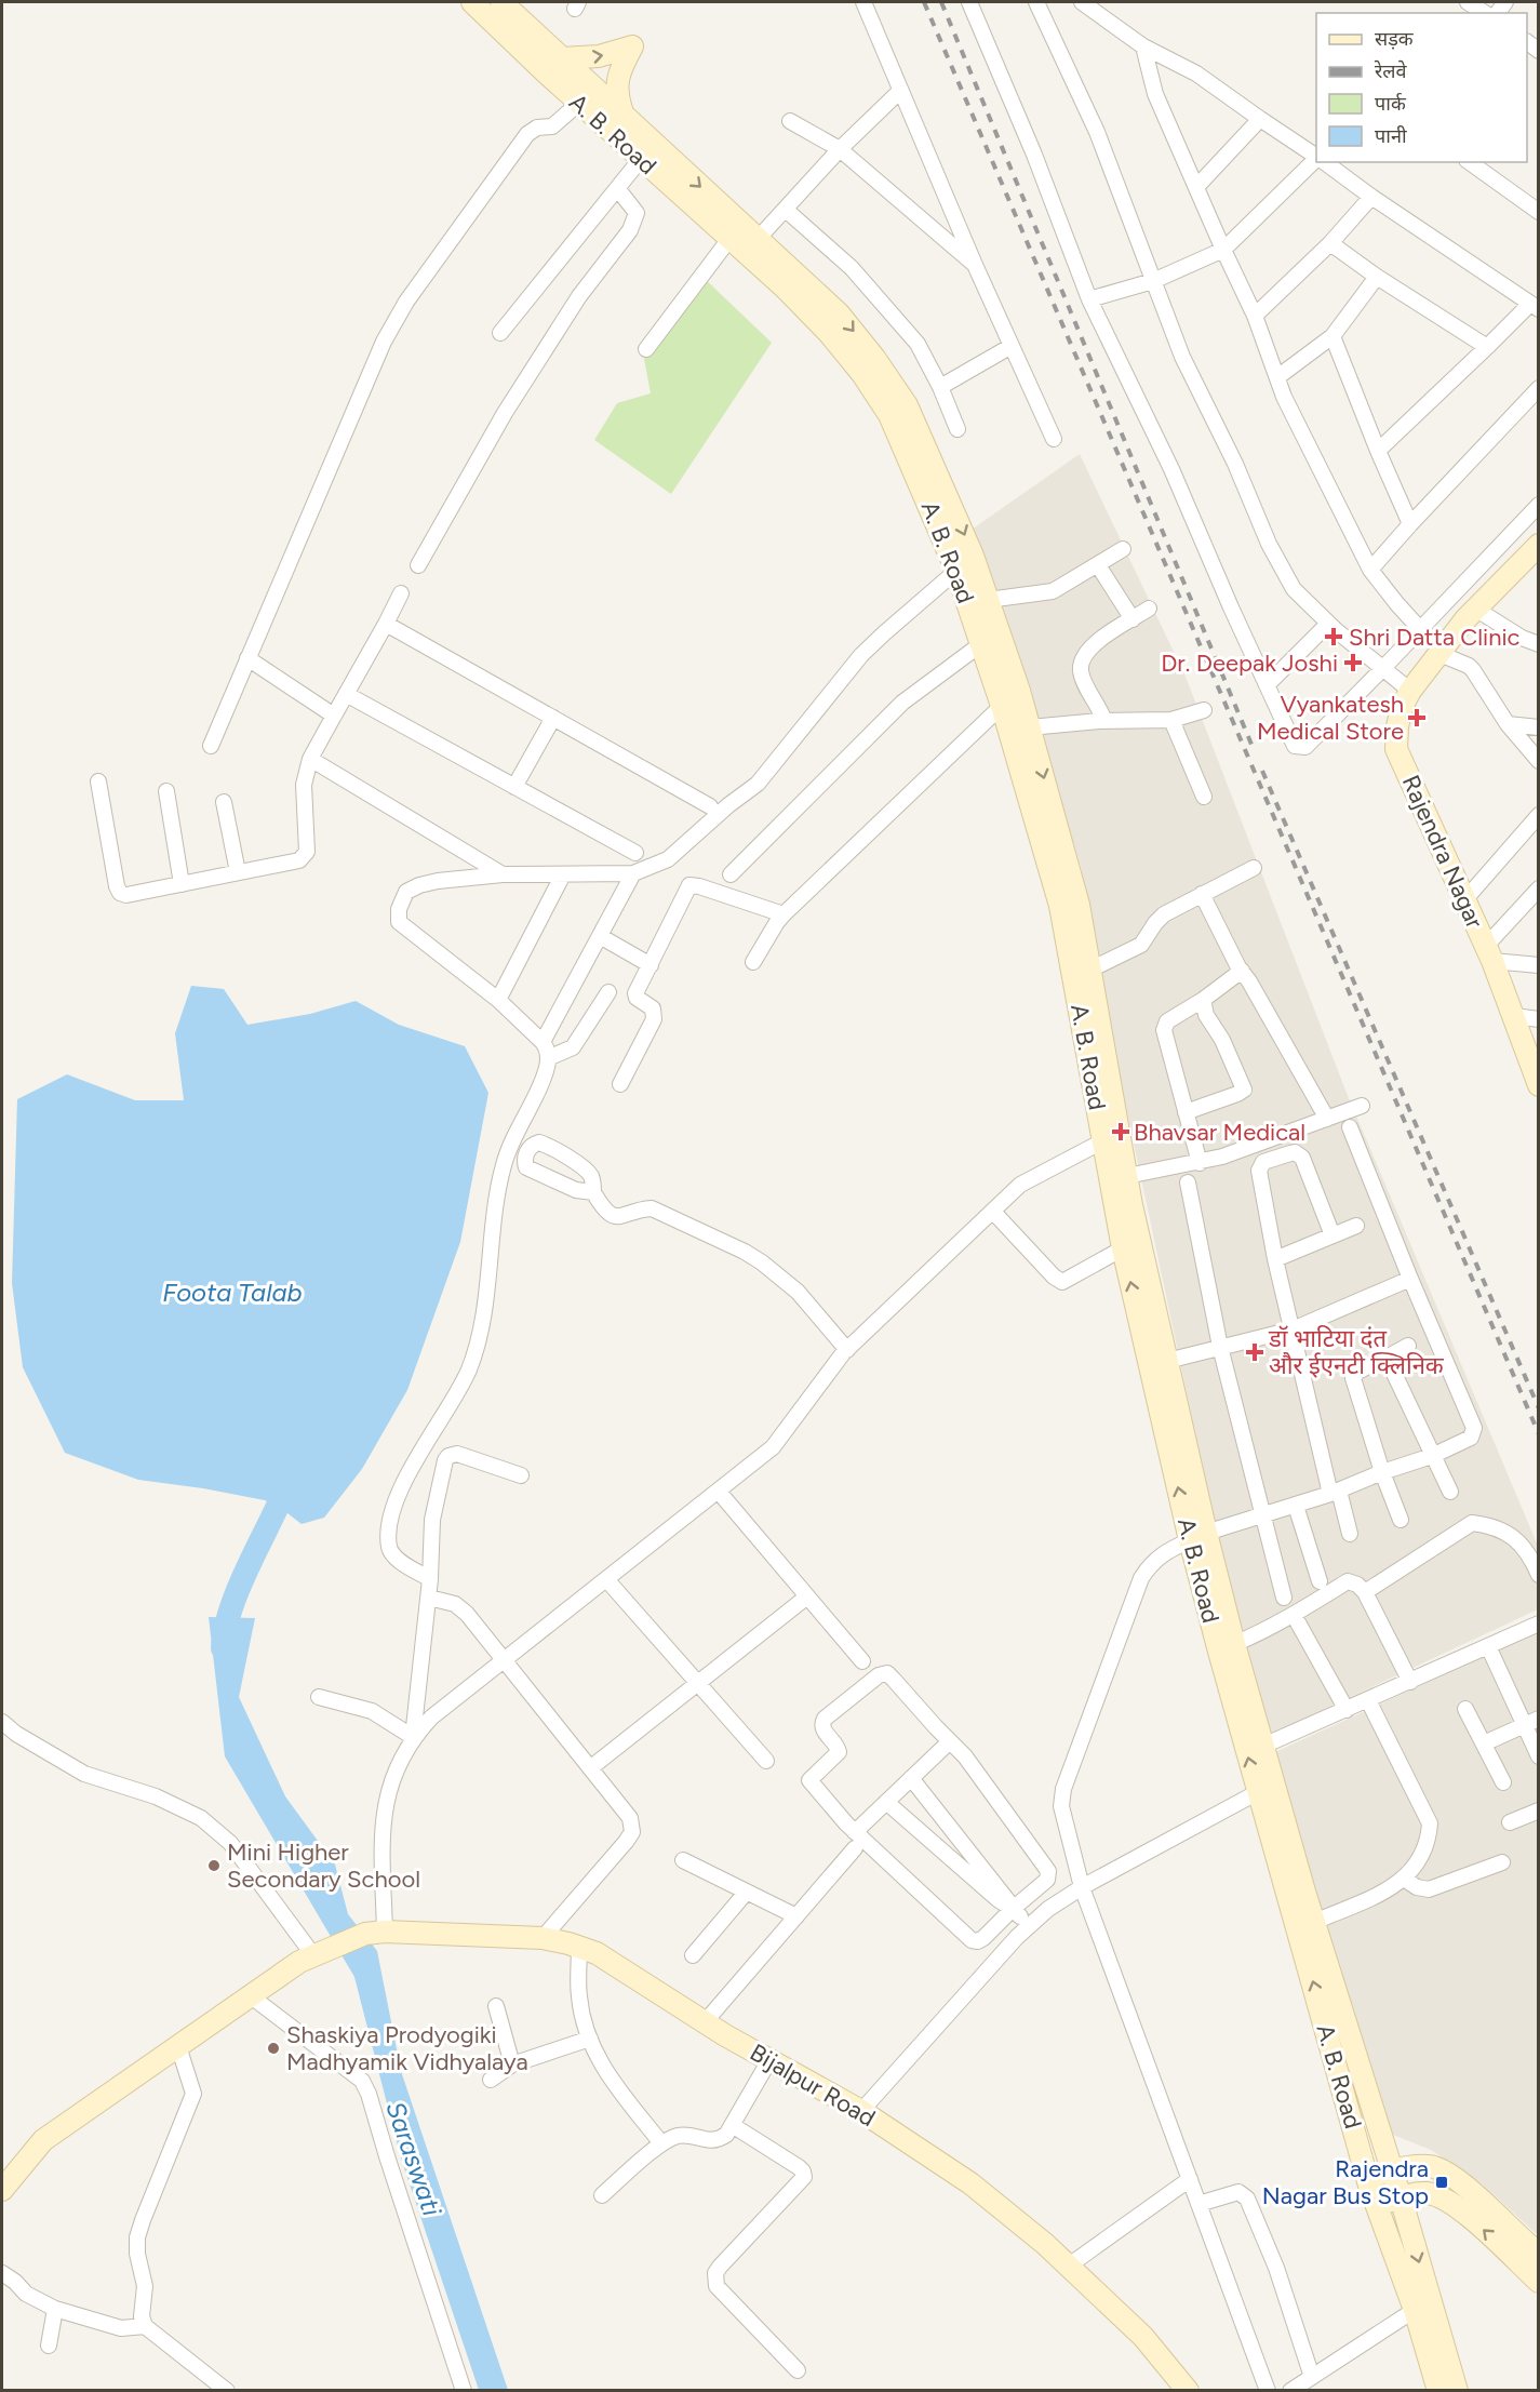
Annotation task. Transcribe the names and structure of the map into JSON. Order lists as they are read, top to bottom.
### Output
{
  "streets": {
    "main road": ["A. B. Road", "Rajendra Nagar", "Bijalpur Road"]
  },
  "water": ["Foota Talab", "Saraswati"],
  "places": {
    "health": [
      "Shri Datta Clinic",
      "Dr. Deepak Joshi",
      "Vyankatesh Medical Store",
      "Bhavsar Medical",
      "डॉ भाटिया दंत और ईएनटी क्लिनिक"
    ],
    "other": ["Mini Higher Secondary School", "Shaskiya Prodyogiki Madhyamik Vidhyalaya"],
    "transit": ["Rajendra Nagar Bus Stop"]
  },
  "legend": [
    "सड़क",
    "रेलवे",
    "पार्क",
    "पानी"
  ]
}
